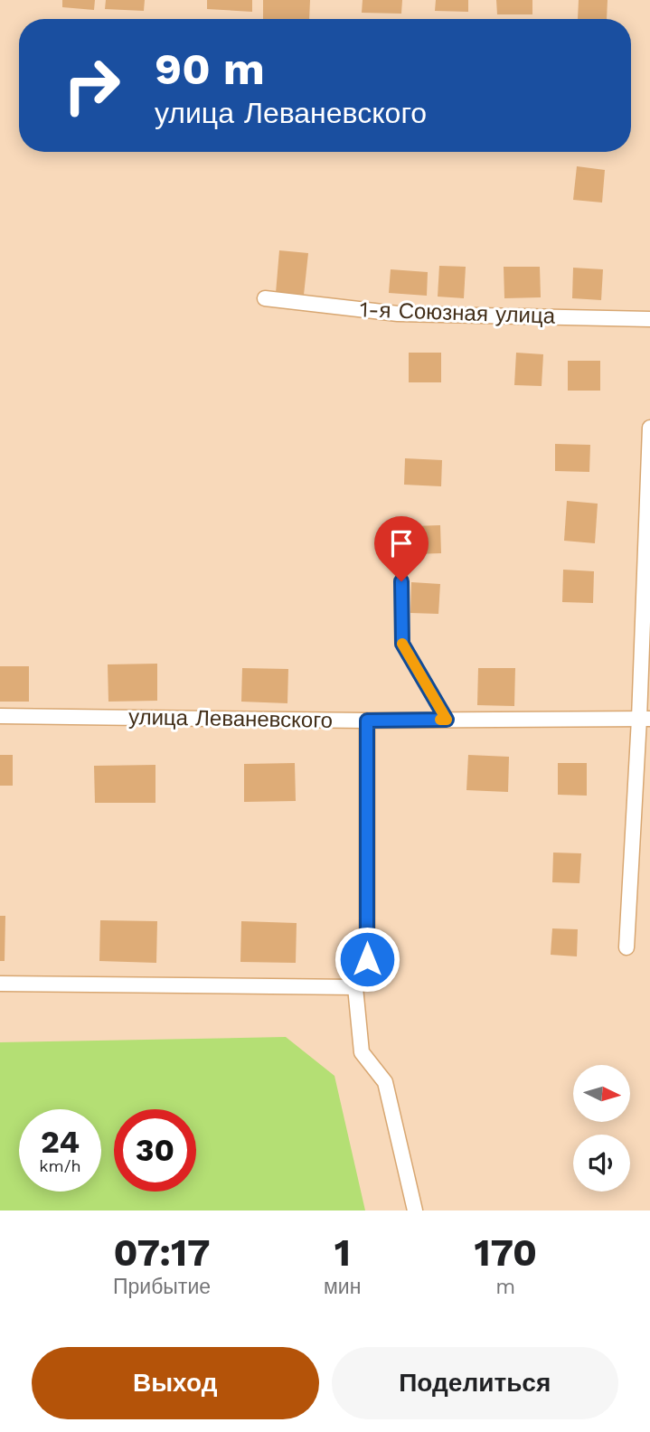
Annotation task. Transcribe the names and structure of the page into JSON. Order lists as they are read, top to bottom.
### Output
{
  "streets": {
    "street": ["1-я Союзная улица", "улица Леваневского"]
  },
  "north": "right",
  "page": {
    "turn": ["90 m", "улица Леваневского"],
    "speed": "24 km/h",
    "limit": "30",
    "eta": [
      "07:17",
      "Прибытие",
      "1",
      "мин",
      "170",
      "m"
    ],
    "buttons": ["Выход", "Поделиться"]
  }
}
